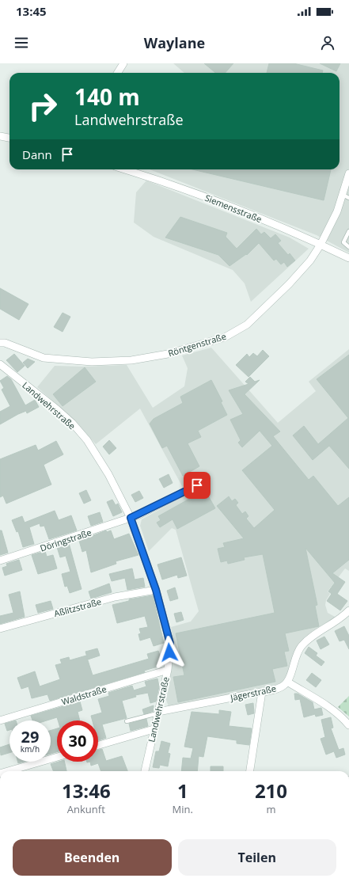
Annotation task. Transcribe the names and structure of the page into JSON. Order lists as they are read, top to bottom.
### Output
{
  "streets": {
    "street": [
      "Siemensstraße",
      "Röntgenstraße",
      "Landwehrstraße",
      "Döringstraße",
      "Aßlitzstraße",
      "Jägerstraße",
      "Waldstraße"
    ]
  },
  "crossings": [
    ["Siemensstraße", "Röntgenstraße"],
    ["Landwehrstraße", "Döringstraße"],
    ["Landwehrstraße", "Aßlitzstraße"],
    ["Landwehrstraße", "Jägerstraße"],
    ["Landwehrstraße", "Waldstraße"]
  ],
  "page": {
    "status": "13:45",
    "header": "Waylane",
    "turn": ["140 m", "Landwehrstraße"],
    "then": "Dann",
    "speed": "29 km/h",
    "limit": "30",
    "eta": [
      "13:46",
      "Ankunft",
      "1",
      "Min.",
      "210",
      "m"
    ],
    "buttons": ["Beenden", "Teilen"]
  }
}
